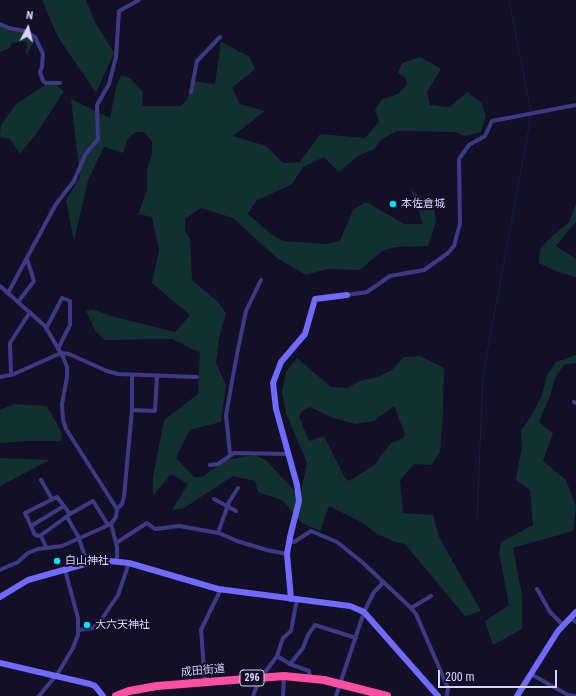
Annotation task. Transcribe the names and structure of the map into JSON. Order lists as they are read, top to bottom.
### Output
{
  "streets": {
    "highway": ["成田街道", "296"]
  },
  "places": ["本佐倉城", "白山神社", "大六天神社"],
  "scale_bar": "200 m",
  "north": "top"
}
